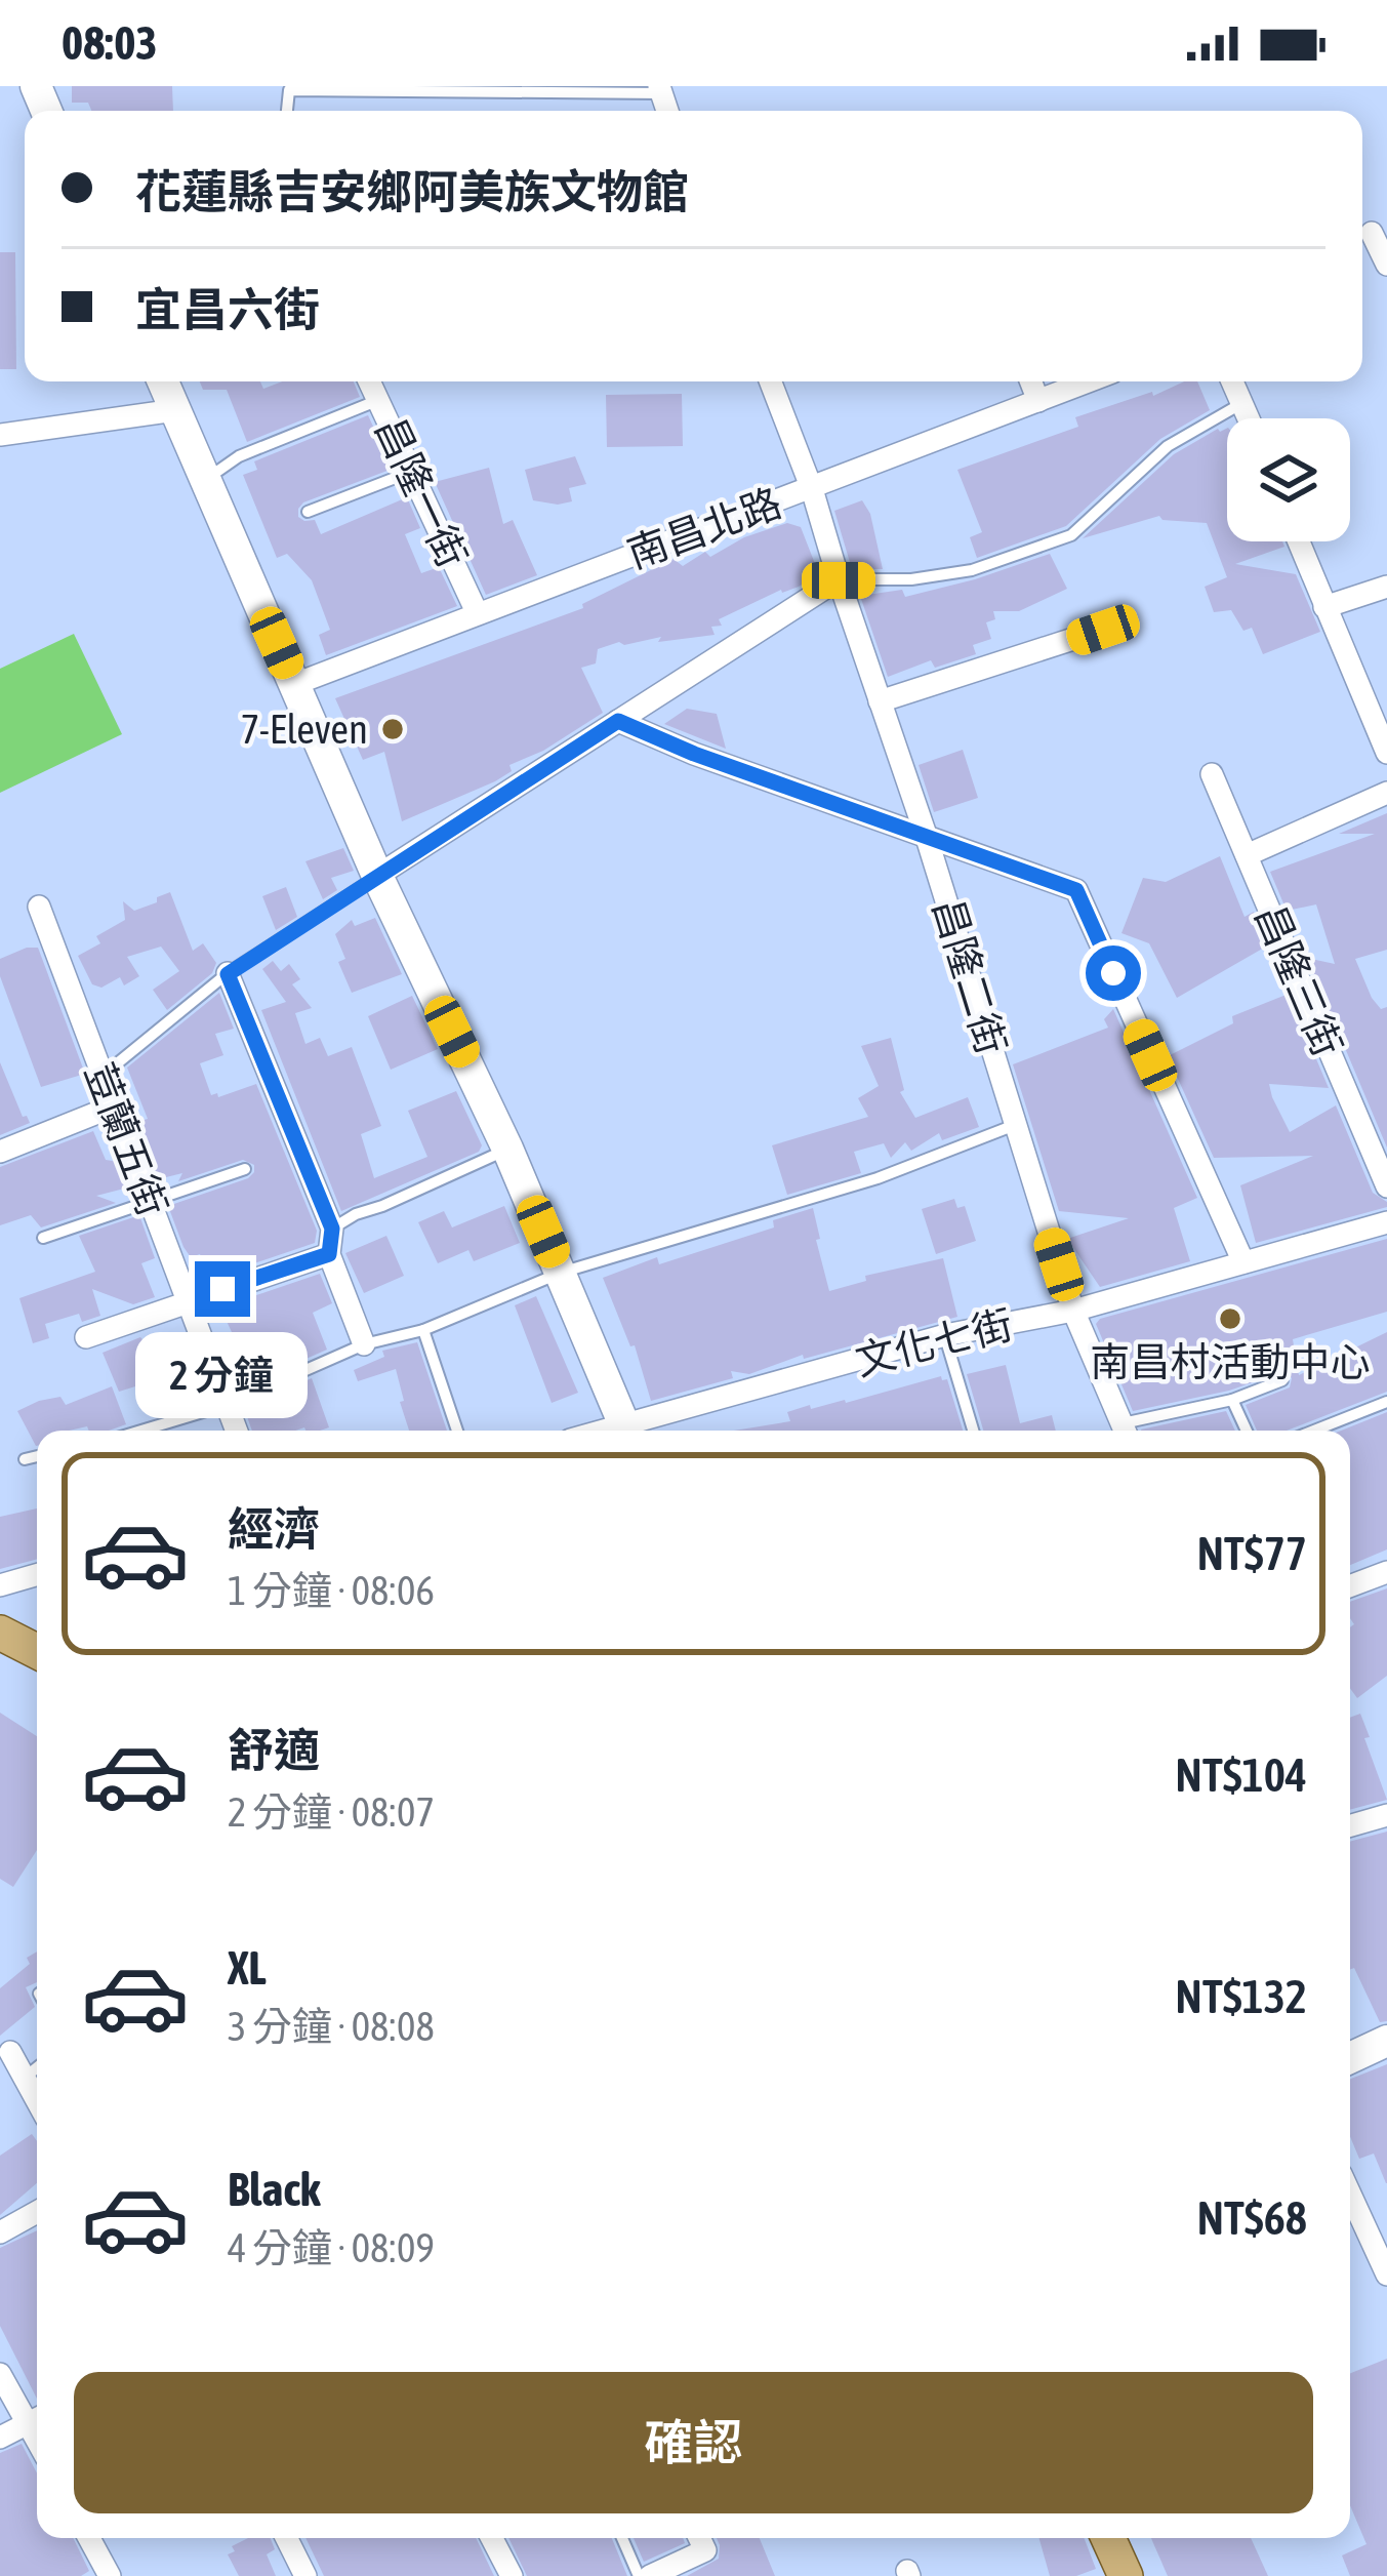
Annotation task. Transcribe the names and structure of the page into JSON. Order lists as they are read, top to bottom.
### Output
{
  "streets": {
    "street": [
      "昌隆一街",
      "南昌北路",
      "昌隆二街",
      "昌隆三街",
      "荳蘭五街",
      "文化七街"
    ]
  },
  "crossings": [
    ["昌隆一街", "南昌北路"],
    ["南昌北路", "昌隆二街"],
    ["昌隆二街", "文化七街"]
  ],
  "places": ["7-Eleven", "南昌村活動中心"],
  "page": {
    "status": "08:03",
    "banner": ["花蓮縣吉安鄉阿美族文物館", "宜昌六街"],
    "bubble": "2 分鐘",
    "list": [
      {
        "name": "經濟",
        "note": "1 分鐘 · 08:06",
        "value": "NT$77"
      },
      {
        "name": "舒適",
        "note": "2 分鐘 · 08:07",
        "value": "NT$104"
      },
      {
        "name": "XL",
        "note": "3 分鐘 · 08:08",
        "value": "NT$132"
      },
      {
        "name": "Black",
        "note": "4 分鐘 · 08:09",
        "value": "NT$68"
      }
    ],
    "buttons": "確認"
  }
}
